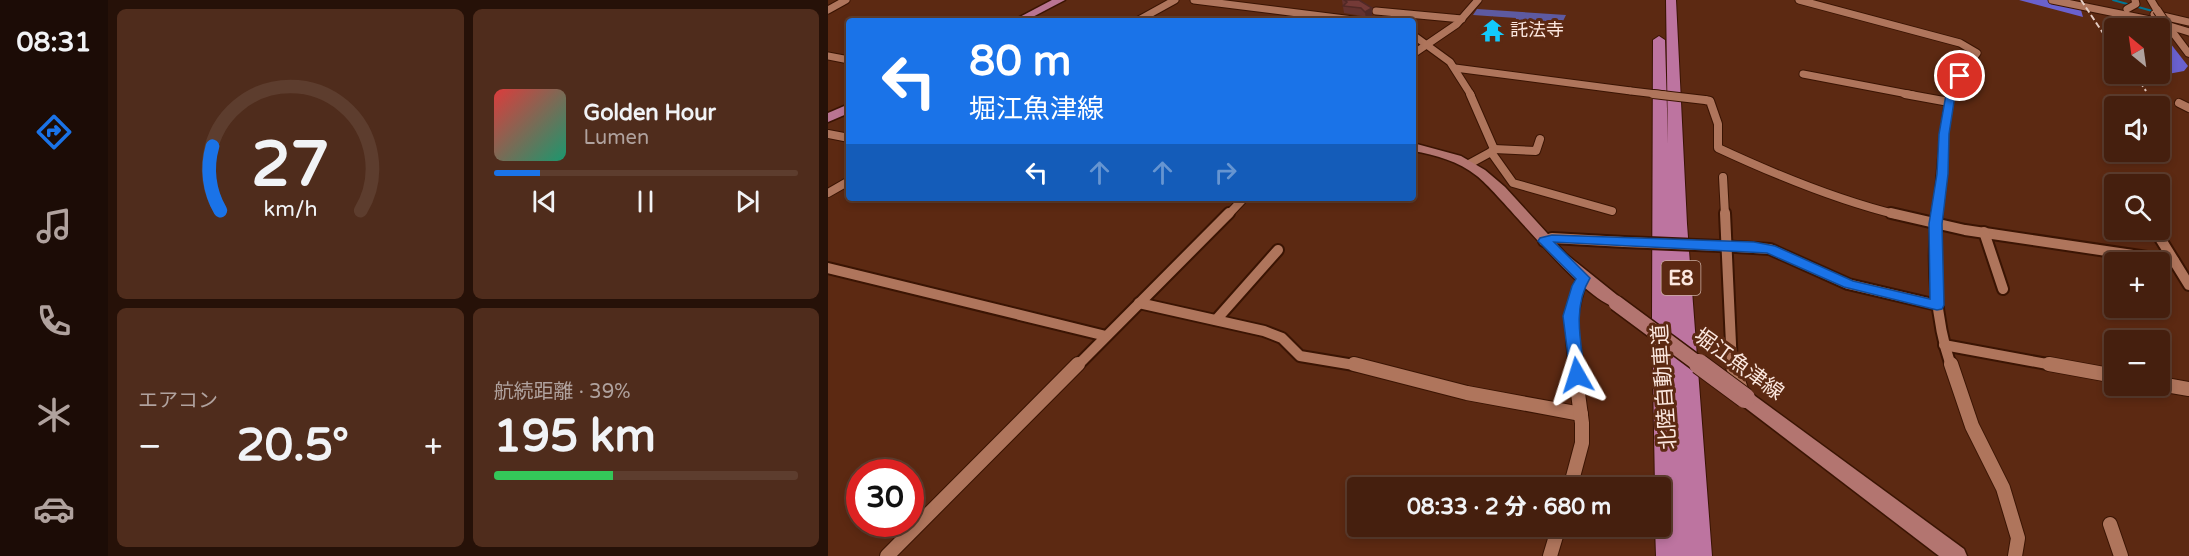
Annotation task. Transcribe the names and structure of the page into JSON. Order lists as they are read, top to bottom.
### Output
{
  "streets": {
    "highway": ["E8", "北陸自動車道"],
    "main road": ["堀江魚津線"]
  },
  "places": {
    "temple": ["託法寺"]
  },
  "north": "top left",
  "page": {
    "tabs": "08:31",
    "map_buttons": ["+", "−"],
    "turn": ["80 m", "堀江魚津線"],
    "song": ["Golden Hour", "Lumen"],
    "tile": [
      "エアコン",
      ["航続距離 · 39%", "195 km"]
    ],
    "heat": ["−", "20.5°", "+"],
    "limit": "30",
    "trip": "08:33 · 2 分 · 680 m",
    "gauge": ["27", "km/h"]
  }
}
